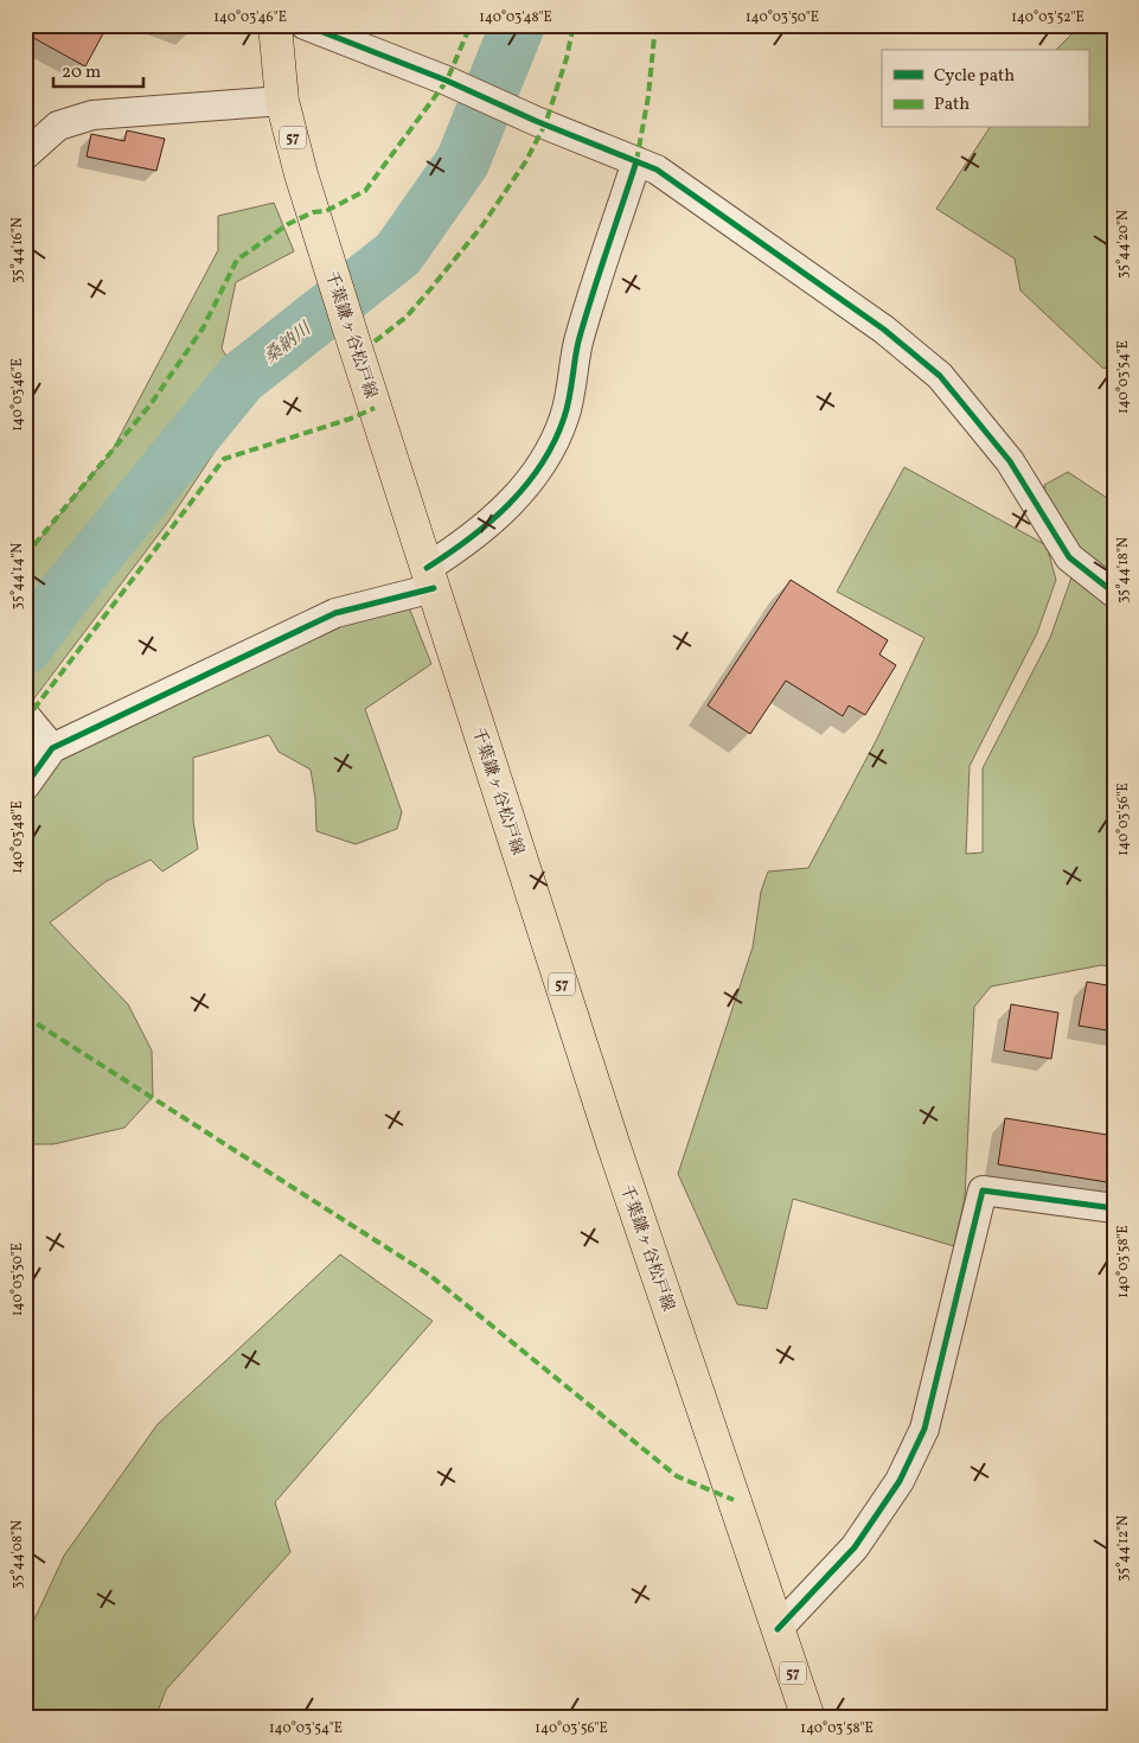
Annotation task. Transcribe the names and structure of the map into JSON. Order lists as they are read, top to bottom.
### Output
{
  "streets": {
    "main road": ["57", "千葉鎌ヶ谷松戸線"]
  },
  "water": ["桑納川"],
  "legend": ["Cycle path", "Path"],
  "scale_bar": "20 m",
  "coordinates": [
    "140°03'46\"E",
    "140°03'48\"E",
    "140°03'50\"E",
    "140°03'52\"E",
    "35°44'20\"N",
    "35°44'16\"N",
    "140°03'54\"E",
    "35°44'18\"N",
    "35°44'14\"N",
    "140°03'56\"E",
    "140°03'58\"E",
    "35°44'12\"N",
    "35°44'08\"N"
  ]
}
